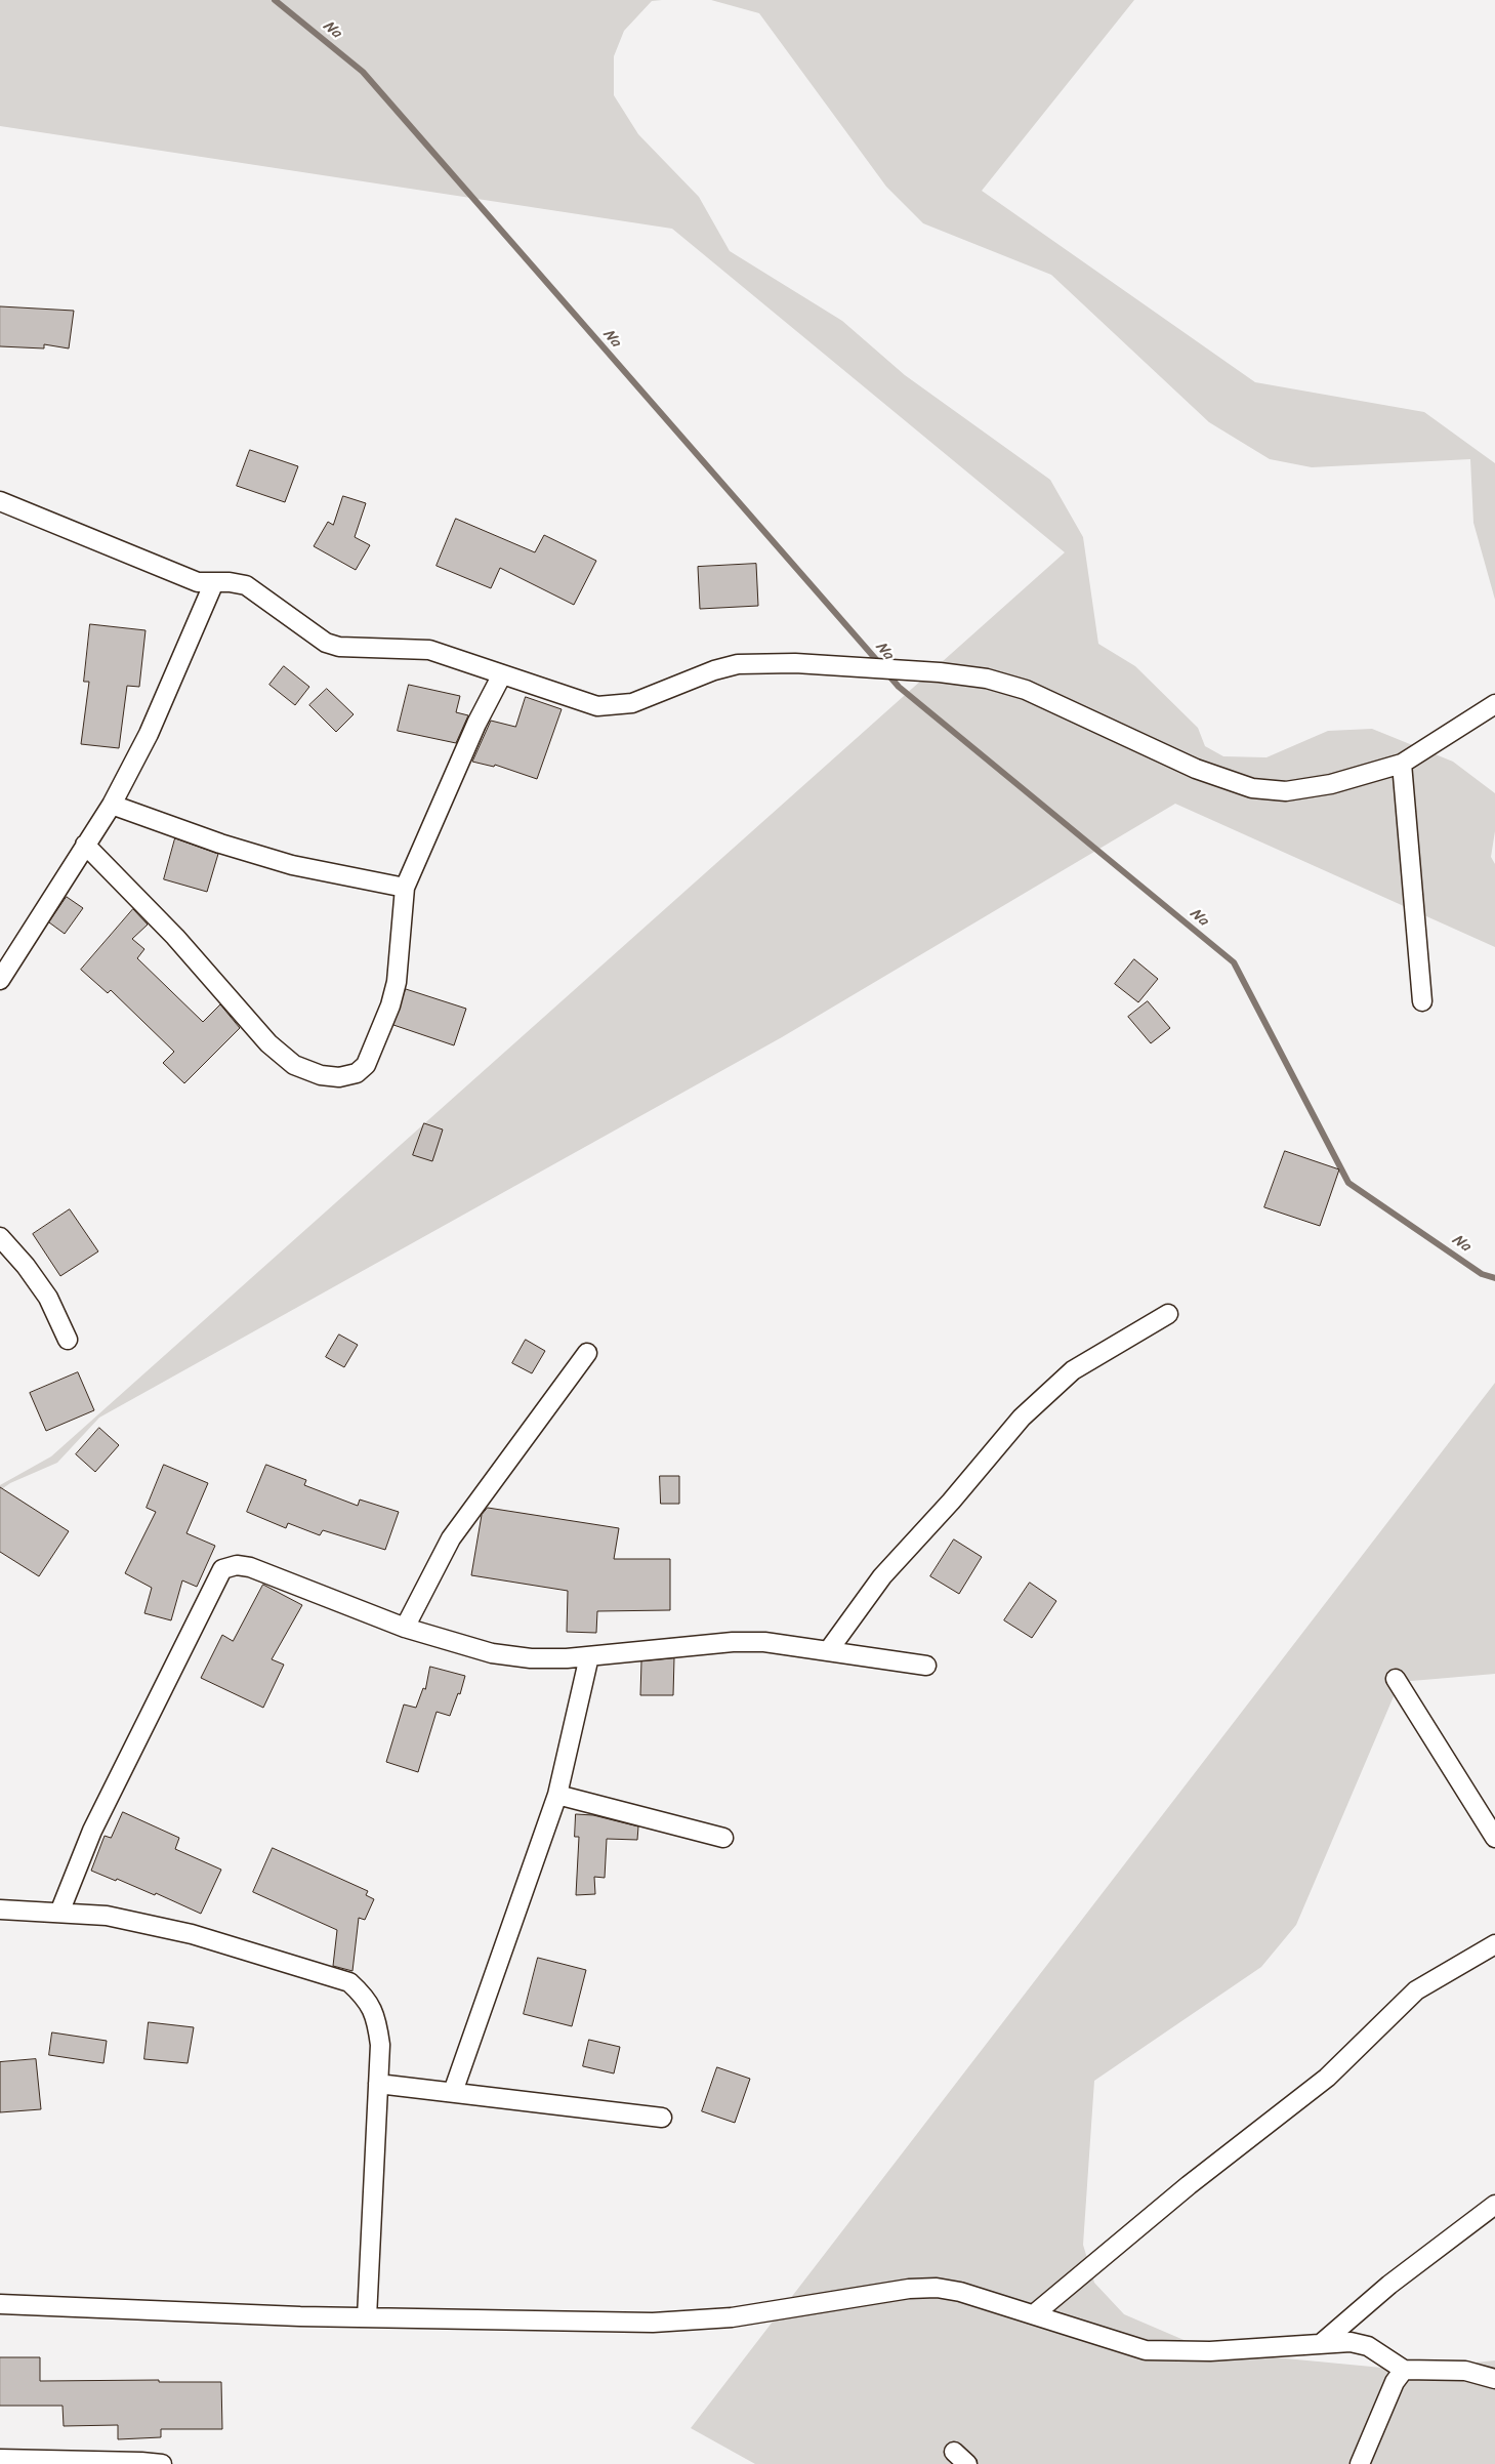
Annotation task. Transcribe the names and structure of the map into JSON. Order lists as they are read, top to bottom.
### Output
{
  "water": ["Na"]
}
